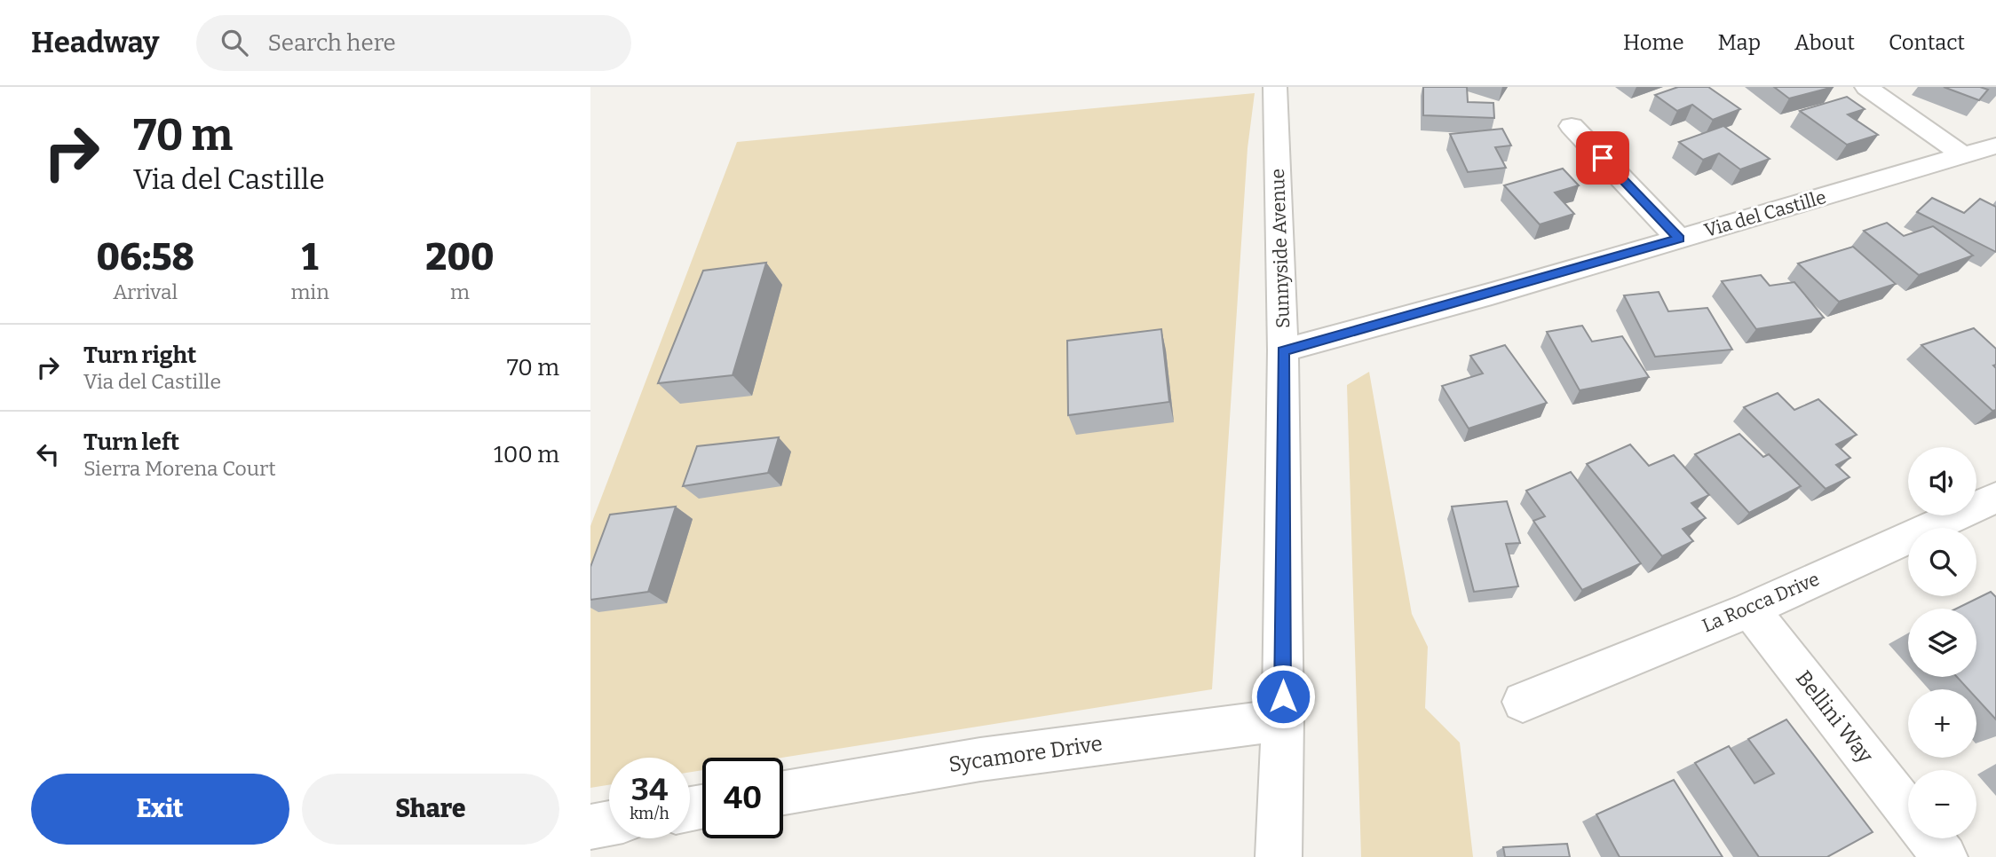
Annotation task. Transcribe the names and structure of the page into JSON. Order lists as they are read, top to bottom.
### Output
{
  "streets": {
    "street": [
      "Via del Castille",
      "Sunnyside Avenue",
      "La Rocca Drive",
      "Bellini Way",
      "Sycamore Drive"
    ]
  },
  "crossings": [
    ["Via del Castille", "Sunnyside Avenue"],
    ["Sunnyside Avenue", "Sycamore Drive"],
    ["La Rocca Drive", "Bellini Way"]
  ],
  "page": {
    "header": "Headway",
    "search": "Search here",
    "nav": [
      "Home",
      "Map",
      "About",
      "Contact"
    ],
    "turn": ["70 m", "Via del Castille"],
    "eta": [
      "06:58",
      "Arrival",
      "1",
      "min",
      "200",
      "m"
    ],
    "list": [
      {
        "name": "Turn right",
        "note": "Via del Castille",
        "value": "70 m"
      },
      {
        "name": "Turn left",
        "note": "Sierra Morena Court",
        "value": "100 m"
      }
    ],
    "map_buttons": ["+", "−"],
    "speed": "34 km/h",
    "limit": "40",
    "buttons": ["Exit", "Share"]
  }
}
